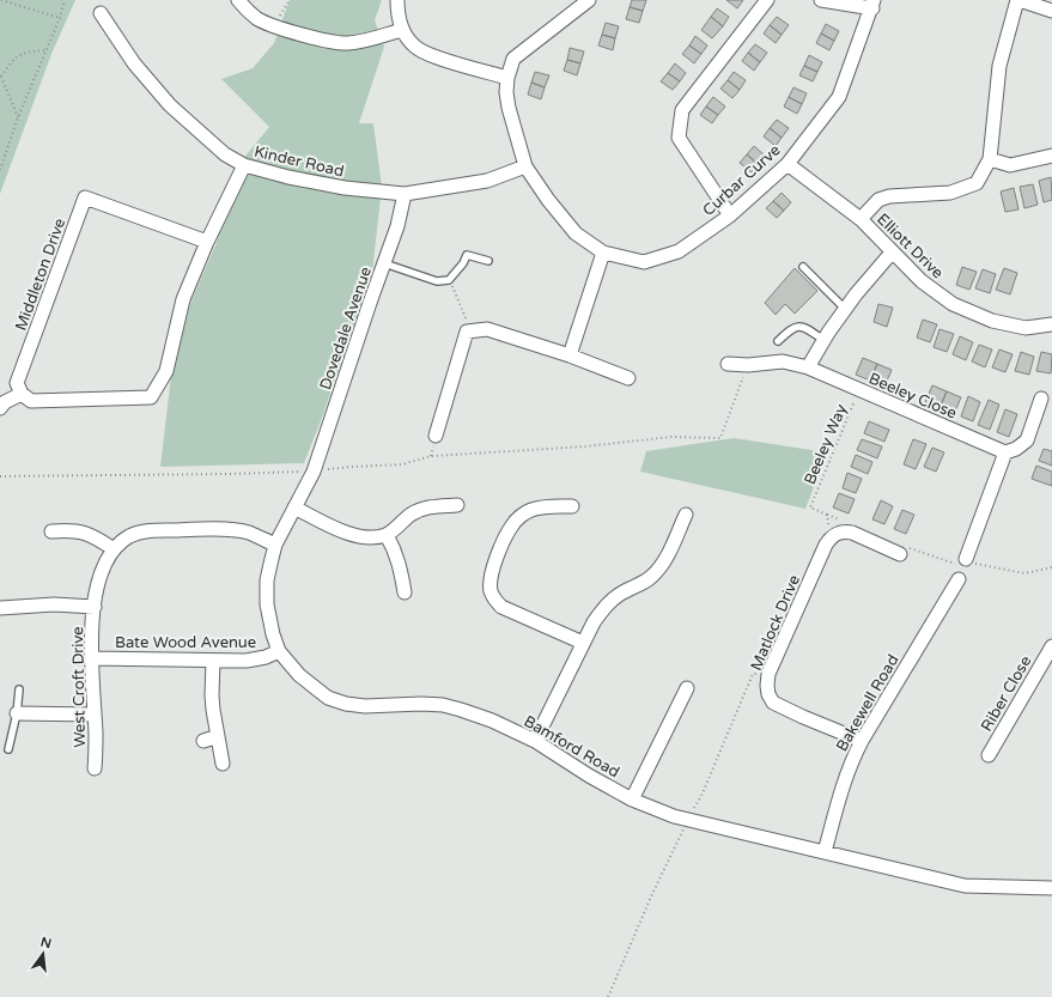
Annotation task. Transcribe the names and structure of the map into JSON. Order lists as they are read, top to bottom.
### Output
{
  "streets": {
    "street": [
      "Kinder Road",
      "Curbar Curve",
      "Elliott Drive",
      "Middleton Drive",
      "Dovedale Avenue",
      "Beeley Close",
      "Matlock Drive",
      "Bate Wood Avenue",
      "West Croft Drive",
      "Riber Close",
      "Bakewell Road",
      "Bamford Road"
    ],
    "path": ["Beeley Way"]
  },
  "crossings": [
    ["Kinder Road", "Curbar Curve"],
    ["Kinder Road", "Dovedale Avenue"],
    ["Curbar Curve", "Elliott Drive"],
    ["Dovedale Avenue", "Bamford Road"],
    ["Beeley Close", "Beeley Way"],
    ["Beeley Way", "Matlock Drive"],
    ["Matlock Drive", "Bakewell Road"],
    ["Bate Wood Avenue", "West Croft Drive"],
    ["Bate Wood Avenue", "Bamford Road"],
    ["West Croft Drive", "Bamford Road"],
    ["Bakewell Road", "Bamford Road"]
  ],
  "north": "top"
}
